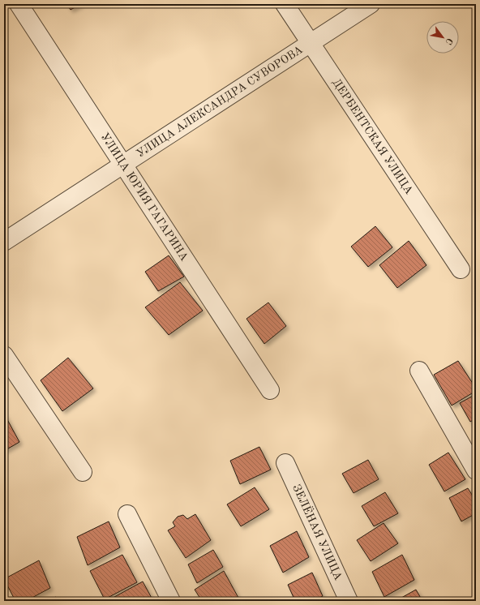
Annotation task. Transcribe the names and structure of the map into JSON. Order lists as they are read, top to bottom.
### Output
{
  "streets": {
    "street": [
      "УЛИЦА АЛЕКСАНДРА СУВОРОВА",
      "ДЕРБЕНТСКАЯ УЛИЦА",
      "УЛИЦА ЮРИЯ ГАГАРИНА",
      "ЗЕЛЁНАЯ УЛИЦА"
    ]
  },
  "crossings": [
    ["УЛИЦА АЛЕКСАНДРА СУВОРОВА", "ДЕРБЕНТСКАЯ УЛИЦА"],
    ["УЛИЦА АЛЕКСАНДРА СУВОРОВА", "УЛИЦА ЮРИЯ ГАГАРИНА"]
  ],
  "north": "bottom right"
}
